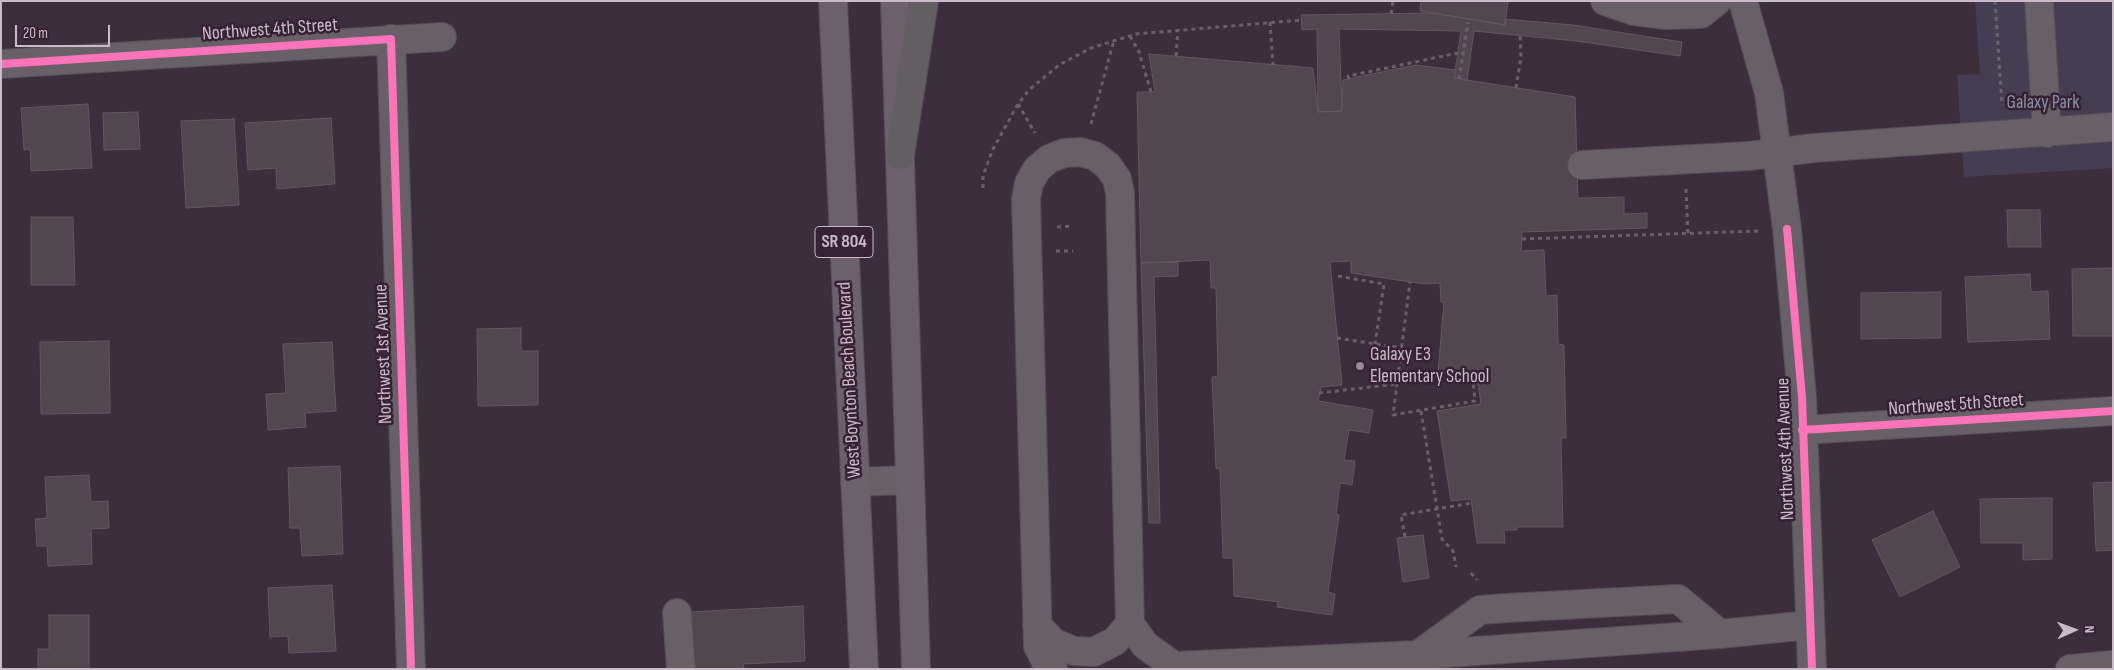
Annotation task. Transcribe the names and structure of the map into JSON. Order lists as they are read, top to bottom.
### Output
{
  "streets": {
    "main road": ["SR 804", "West Boynton Beach Boulevard"],
    "street": [
      "Northwest 4th Street",
      "Northwest 1st Avenue",
      "Northwest 5th Street",
      "Northwest 4th Avenue"
    ]
  },
  "crossings": [
    ["Northwest 4th Street", "Northwest 1st Avenue"],
    ["Northwest 5th Street", "Northwest 4th Avenue"]
  ],
  "parks": ["Galaxy Park"],
  "places": ["Galaxy E3 Elementary School"],
  "scale_bar": "20 m",
  "north": "right"
}
